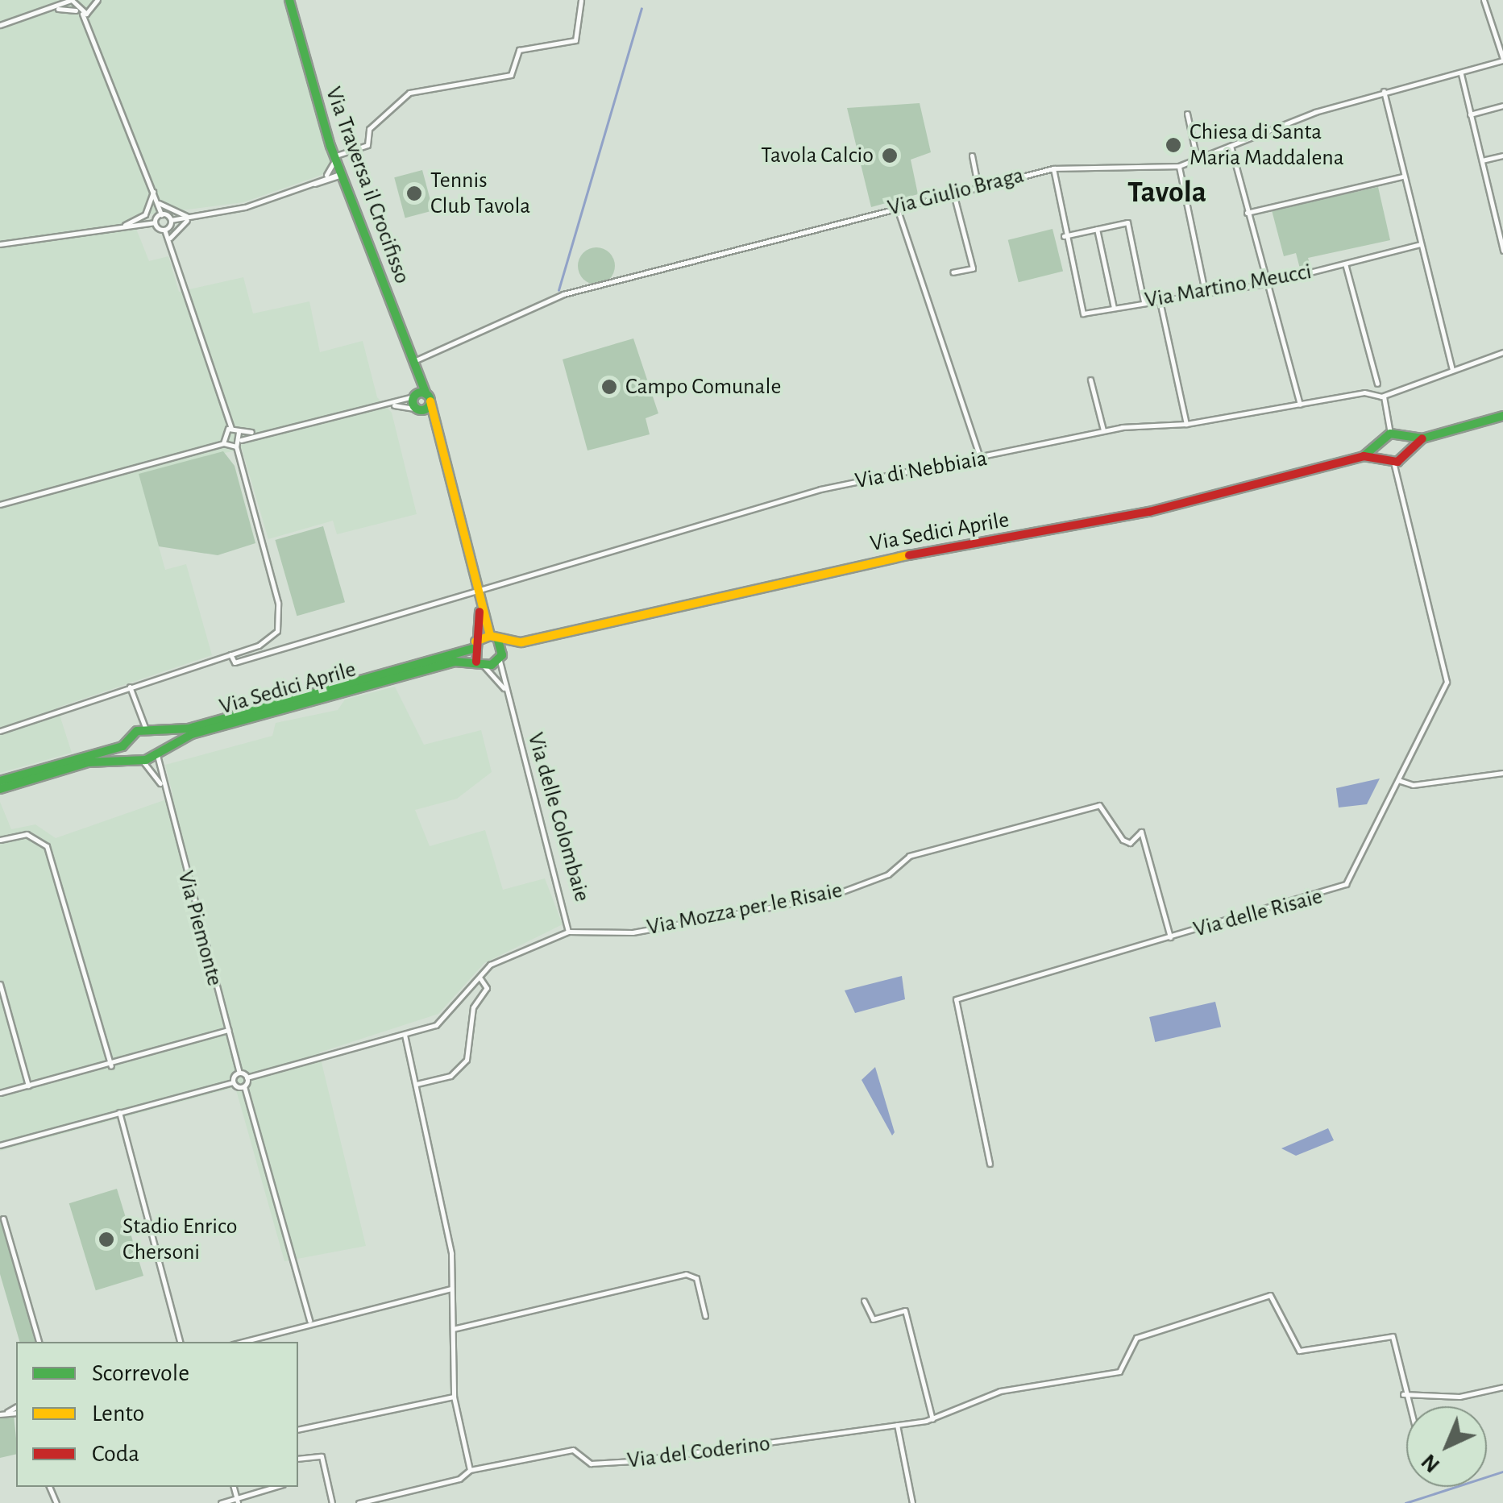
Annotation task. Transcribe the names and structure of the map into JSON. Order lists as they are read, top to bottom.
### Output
{
  "streets": {
    "main road": ["Via Traversa il Crocifisso", "Via Sedici Aprile"],
    "street": [
      "Via Giulio Braga",
      "Via Martino Meucci",
      "Via di Nebbiaia",
      "Via delle Colombaie",
      "Via Mozza per le Risaie",
      "Via delle Risaie",
      "Via Piemonte",
      "Via del Coderino"
    ]
  },
  "crossings": [
    ["Via Traversa il Crocifisso", "Via Giulio Braga"],
    ["Via Sedici Aprile", "Via delle Colombaie"],
    ["Via Sedici Aprile", "Via Piemonte"],
    ["Via delle Colombaie", "Via Mozza per le Risaie"],
    ["Via Mozza per le Risaie", "Via delle Risaie"]
  ],
  "districts": ["Tavola"],
  "places": [
    "Chiesa di Santa Maria Maddalena",
    "Tavola Calcio",
    "Tennis Club Tavola",
    "Campo Comunale",
    "Stadio Enrico Chersoni"
  ],
  "legend": ["Scorrevole", "Lento", "Coda"],
  "north": "bottom left"
}
